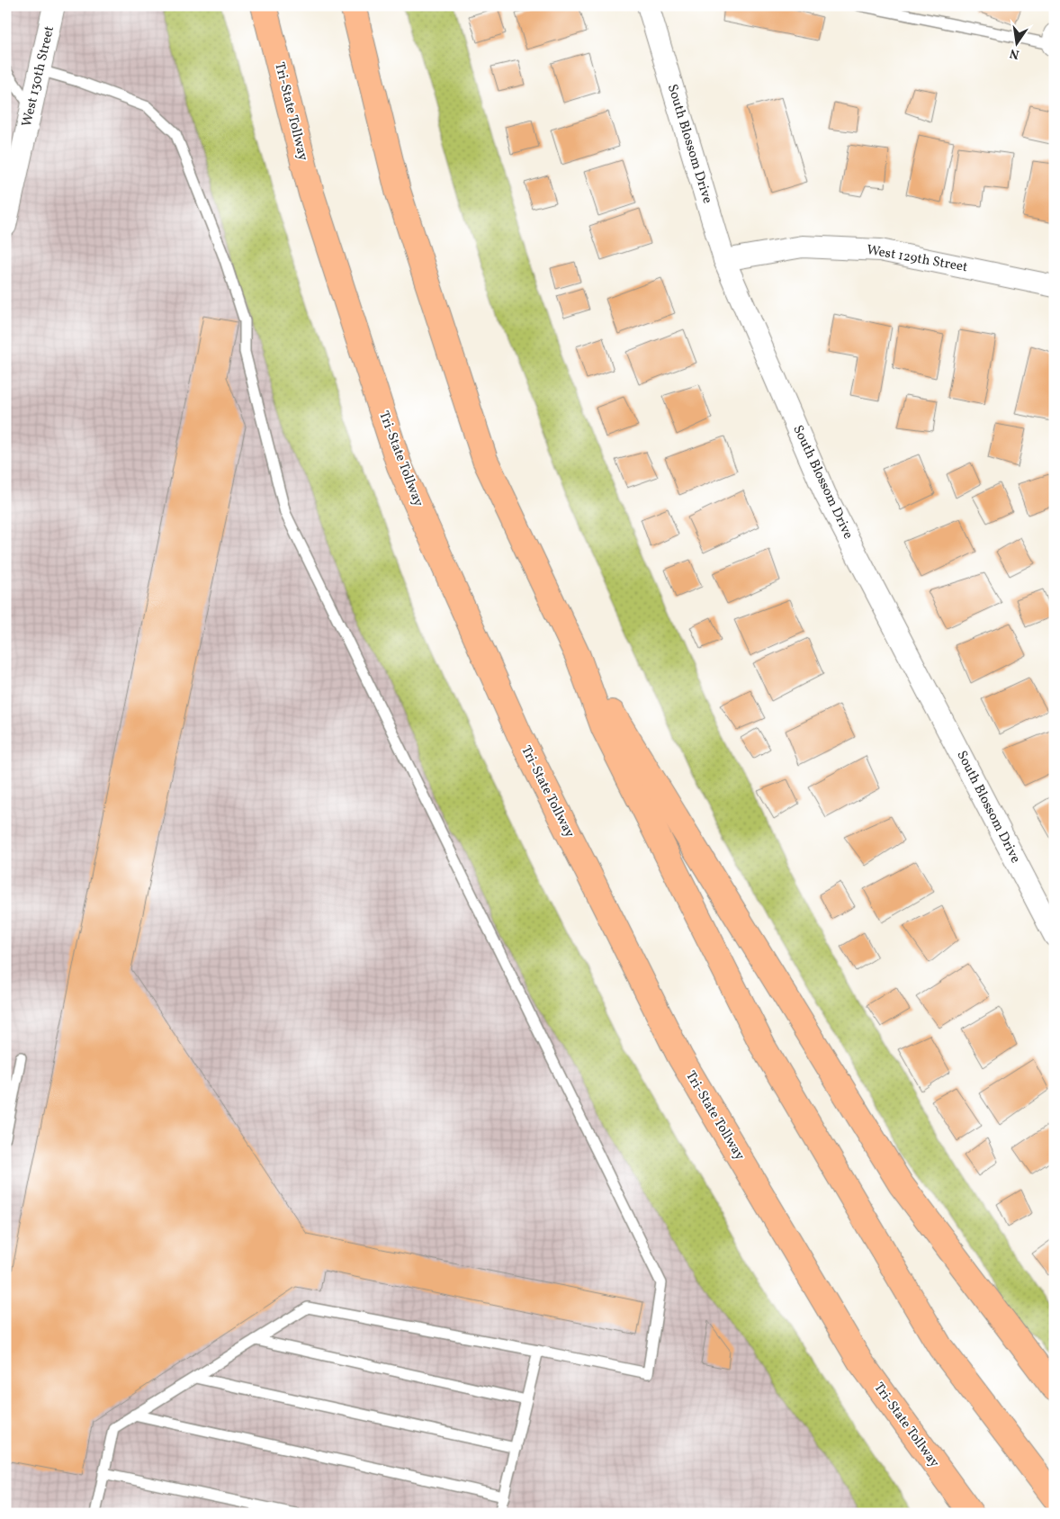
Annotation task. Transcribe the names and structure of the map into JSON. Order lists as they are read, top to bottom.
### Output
{
  "streets": {
    "highway": ["Tri-State Tollway"],
    "street": ["West 130th Street", "South Blossom Drive", "West 129th Street"]
  },
  "crossings": [
    ["South Blossom Drive", "West 129th Street"]
  ],
  "north": "bottom"
}
